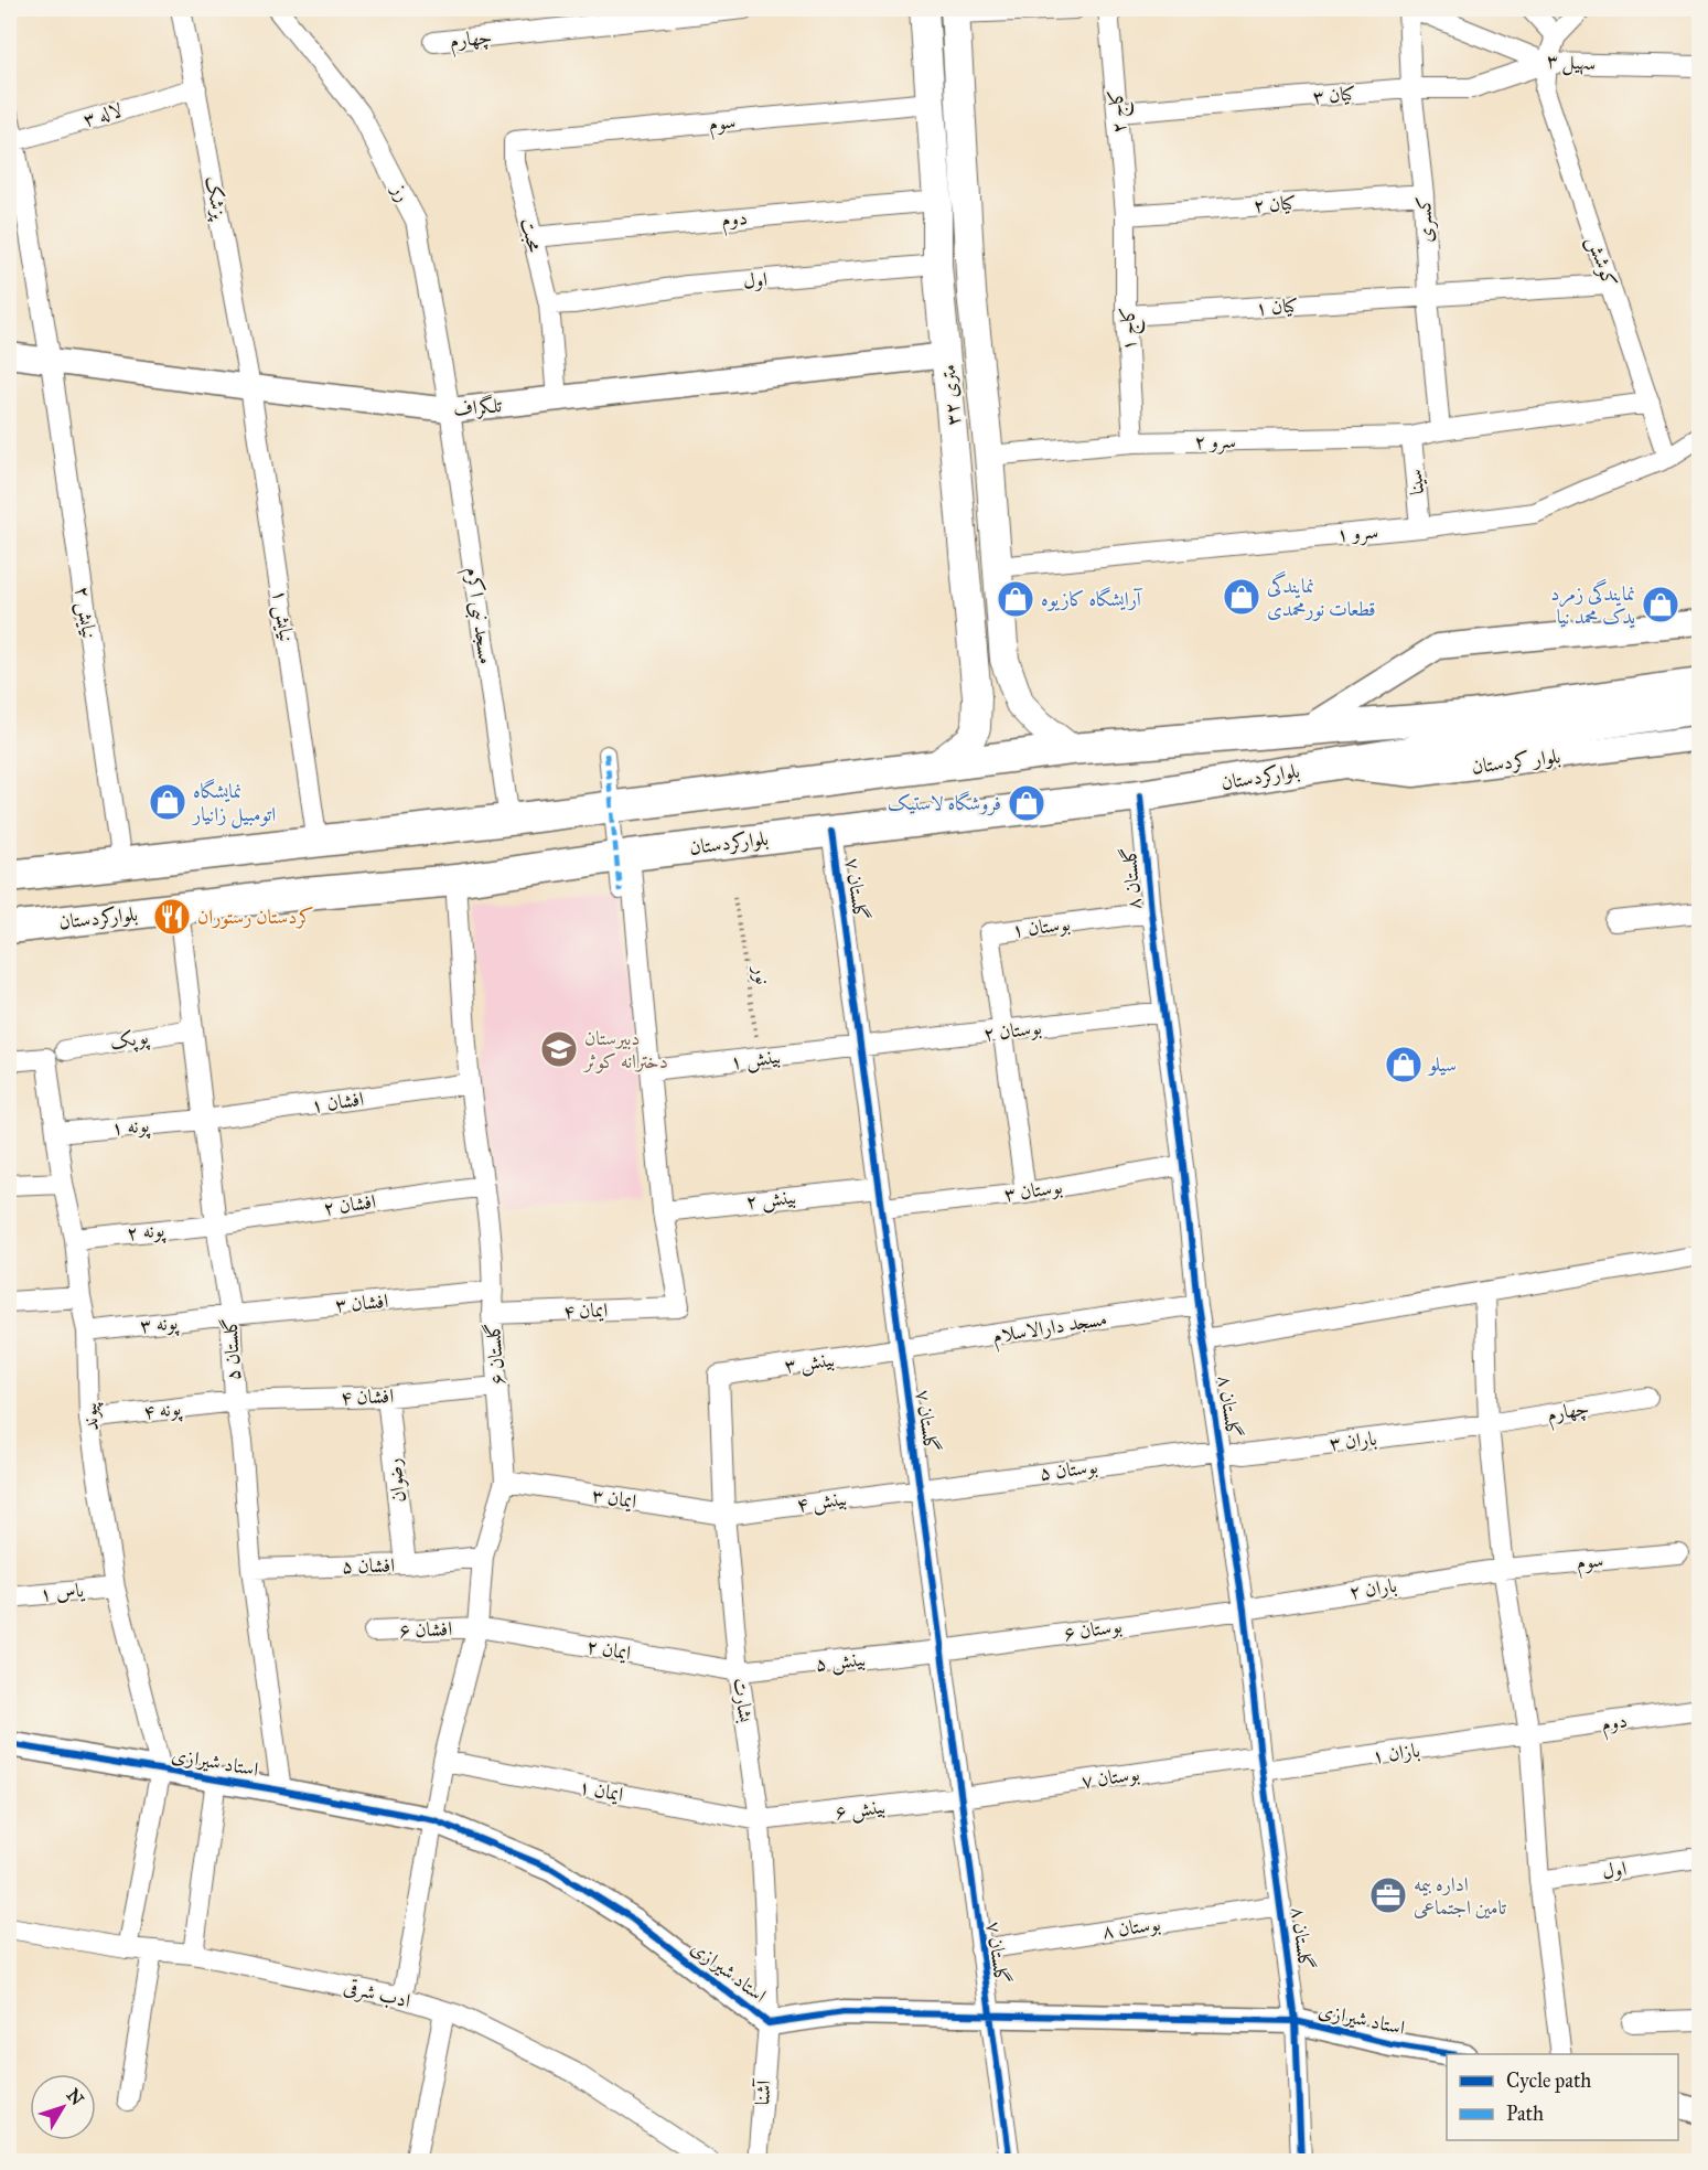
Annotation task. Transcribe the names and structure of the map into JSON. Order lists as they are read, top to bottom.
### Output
{
  "streets": {
    "main road": ["۳۲ متری", "بلوارکردستان"],
    "street": [
      "چهارم",
      "سهیل ۳",
      "کیان ۳",
      "کاج ۲",
      "لاله ۳",
      "سوم",
      "رز",
      "پزشک",
      "کیان ۲",
      "دوم",
      "کسری",
      "محبت",
      "کوشش",
      "اول",
      "کیان ۱",
      "کاج ۱",
      "تلگراف",
      "سرو ۲",
      "سینا",
      "سرو ۱",
      "نیایش ۲",
      "نیایش ۱",
      "مسجد نبی اکرم",
      "بلوار کردستان",
      "گلستان ۸",
      "گلستان ۷",
      "بوستان ۱",
      "بوستان ۲",
      "پوپک",
      "بینش ۱",
      "افشان ۱",
      "پونه ۱",
      "بوستان ۳",
      "بینش ۲",
      "افشان ۲",
      "پونه ۲",
      "افشان ۳",
      "ایمان ۴",
      "پونه ۳",
      "مسجد دارالاسلام",
      "گلستان ۵",
      "گلستان ۶",
      "بینش ۳",
      "افشان ۴",
      "پونه ۴",
      "پیوند",
      "باران ۳",
      "بوستان ۵",
      "رضوان",
      "ایمان ۳",
      "بینش ۴",
      "افشان ۵",
      "باران ۲",
      "یاس ۱",
      "افشان ۶",
      "بوستان ۶",
      "ایمان ۲",
      "بینش ۵",
      "بشارت",
      "بازان ۱",
      "استاد شیرازی",
      "بوستان ۷",
      "ایمان ۱",
      "بینش ۶",
      "بوستان ۸",
      "ادب شرقی",
      "آشنا"
    ],
    "path": ["نور"]
  },
  "crossings": [
    ["چهارم", "باران ۳"],
    ["سهیل ۳", "کیان ۳"],
    ["سهیل ۳", "کوشش"],
    ["کیان ۳", "کاج ۲"],
    ["کیان ۳", "کسری"],
    ["کیان ۳", "کوشش"],
    ["کاج ۲", "کیان ۲"],
    ["کاج ۲", "کاج ۱"],
    ["لاله ۳", "پزشک"],
    ["لاله ۳", "نیایش ۲"],
    ["سوم", "محبت"],
    ["سوم", "۳۲ متری"],
    ["سوم", "باران ۲"],
    ["رز", "تلگراف"],
    ["رز", "مسجد نبی اکرم"],
    ["پزشک", "تلگراف"],
    ["پزشک", "نیایش ۱"],
    ["کیان ۲", "کسری"],
    ["کیان ۲", "کاج ۱"],
    ["دوم", "محبت"],
    ["دوم", "۳۲ متری"],
    ["دوم", "بازان ۱"],
    ["کسری", "کیان ۱"],
    ["کسری", "سرو ۲"],
    ["محبت", "اول"],
    ["محبت", "تلگراف"],
    ["کوشش", "کیان ۱"],
    ["کوشش", "سرو ۲"],
    ["کوشش", "سرو ۱"],
    ["اول", "۳۲ متری"],
    ["کیان ۱", "کاج ۱"],
    ["کاج ۱", "سرو ۲"],
    ["۳۲ متری", "تلگراف"],
    ["۳۲ متری", "سرو ۲"],
    ["۳۲ متری", "سرو ۱"],
    ["۳۲ متری", "بلوارکردستان"],
    ["تلگراف", "نیایش ۲"],
    ["تلگراف", "نیایش ۱"],
    ["تلگراف", "مسجد نبی اکرم"],
    ["سرو ۲", "سینا"],
    ["سینا", "سرو ۱"],
    ["نیایش ۲", "بلوارکردستان"],
    ["نیایش ۱", "بلوارکردستان"],
    ["مسجد نبی اکرم", "بلوارکردستان"],
    ["بلوار کردستان", "بلوارکردستان"],
    ["بلوارکردستان", "گلستان ۸"],
    ["بلوارکردستان", "گلستان ۷"],
    ["بلوارکردستان", "گلستان ۵"],
    ["بلوارکردستان", "گلستان ۶"],
    ["گلستان ۸", "بوستان ۱"],
    ["گلستان ۸", "بوستان ۲"],
    ["گلستان ۸", "بوستان ۳"],
    ["گلستان ۸", "مسجد دارالاسلام"],
    ["گلستان ۸", "باران ۳"],
    ["گلستان ۸", "بوستان ۵"],
    ["گلستان ۸", "باران ۲"],
    ["گلستان ۸", "بوستان ۶"],
    ["گلستان ۸", "بازان ۱"],
    ["گلستان ۸", "استاد شیرازی"],
    ["گلستان ۸", "بوستان ۷"],
    ["گلستان ۸", "بوستان ۸"],
    ["گلستان ۷", "بوستان ۲"],
    ["گلستان ۷", "بینش ۱"],
    ["گلستان ۷", "بوستان ۳"],
    ["گلستان ۷", "بینش ۲"],
    ["گلستان ۷", "مسجد دارالاسلام"],
    ["گلستان ۷", "بینش ۳"],
    ["گلستان ۷", "بوستان ۵"],
    ["گلستان ۷", "بینش ۴"],
    ["گلستان ۷", "بوستان ۶"],
    ["گلستان ۷", "بینش ۵"],
    ["گلستان ۷", "استاد شیرازی"],
    ["گلستان ۷", "بوستان ۷"],
    ["گلستان ۷", "بینش ۶"],
    ["گلستان ۷", "بوستان ۸"],
    ["بوستان ۱", "بوستان ۲"],
    ["نور", "بینش ۱"],
    ["بوستان ۲", "بینش ۱"],
    ["پوپک", "گلستان ۵"],
    ["افشان ۱", "پونه ۱"],
    ["افشان ۱", "گلستان ۵"],
    ["افشان ۱", "گلستان ۶"],
    ["پونه ۱", "گلستان ۵"],
    ["پونه ۱", "پیوند"],
    ["بینش ۲", "ایمان ۴"],
    ["افشان ۲", "پونه ۲"],
    ["افشان ۲", "گلستان ۵"],
    ["افشان ۲", "گلستان ۶"],
    ["پونه ۲", "گلستان ۵"],
    ["پونه ۲", "پیوند"],
    ["افشان ۳", "پونه ۳"],
    ["افشان ۳", "گلستان ۵"],
    ["افشان ۳", "گلستان ۶"],
    ["ایمان ۴", "گلستان ۶"],
    ["پونه ۳", "گلستان ۵"],
    ["پونه ۳", "پیوند"],
    ["مسجد دارالاسلام", "بینش ۳"],
    ["گلستان ۵", "افشان ۴"],
    ["گلستان ۵", "پونه ۴"],
    ["گلستان ۵", "افشان ۵"],
    ["گلستان ۵", "استاد شیرازی"],
    ["گلستان ۶", "افشان ۴"],
    ["گلستان ۶", "ایمان ۳"],
    ["گلستان ۶", "افشان ۵"],
    ["گلستان ۶", "افشان ۶"],
    ["گلستان ۶", "ایمان ۲"],
    ["گلستان ۶", "استاد شیرازی"],
    ["گلستان ۶", "ایمان ۱"],
    ["گلستان ۶", "ادب شرقی"],
    ["بینش ۳", "بشارت"],
    ["افشان ۴", "پونه ۴"],
    ["افشان ۴", "رضوان"],
    ["پونه ۴", "پیوند"],
    ["پیوند", "یاس ۱"],
    ["پیوند", "استاد شیرازی"],
    ["باران ۳", "بوستان ۵"],
    ["بوستان ۵", "بینش ۴"],
    ["رضوان", "افشان ۵"],
    ["ایمان ۳", "بینش ۴"],
    ["ایمان ۳", "بشارت"],
    ["بینش ۴", "بشارت"],
    ["باران ۲", "بوستان ۶"],
    ["افشان ۶", "ایمان ۲"],
    ["بوستان ۶", "بینش ۵"],
    ["ایمان ۲", "بینش ۵"],
    ["ایمان ۲", "بشارت"],
    ["بینش ۵", "بشارت"],
    ["بشارت", "استاد شیرازی"],
    ["بشارت", "ایمان ۱"],
    ["بشارت", "بینش ۶"],
    ["بشارت", "آشنا"],
    ["بازان ۱", "بوستان ۷"],
    ["استاد شیرازی", "آشنا"],
    ["بوستان ۷", "بینش ۶"],
    ["ایمان ۱", "بینش ۶"]
  ],
  "places": {
    "shop": [
      "نمایندگی قطعات نورمحمدی",
      "آرایشگاه کازیوه",
      "نمایندگی زمرد یدک محمد نیا",
      "نمایشگاه اتومبیل زانیار",
      "فروشگاه لاستیک",
      "سیلو"
    ],
    "restaurant": ["کردستان رستوران"],
    "school or university": ["دبیرستان دخترانه کوثر"],
    "office": ["اداره بیمه تامین اجتماعی"]
  },
  "legend": ["Cycle path", "Path"],
  "north": "top right"
}
